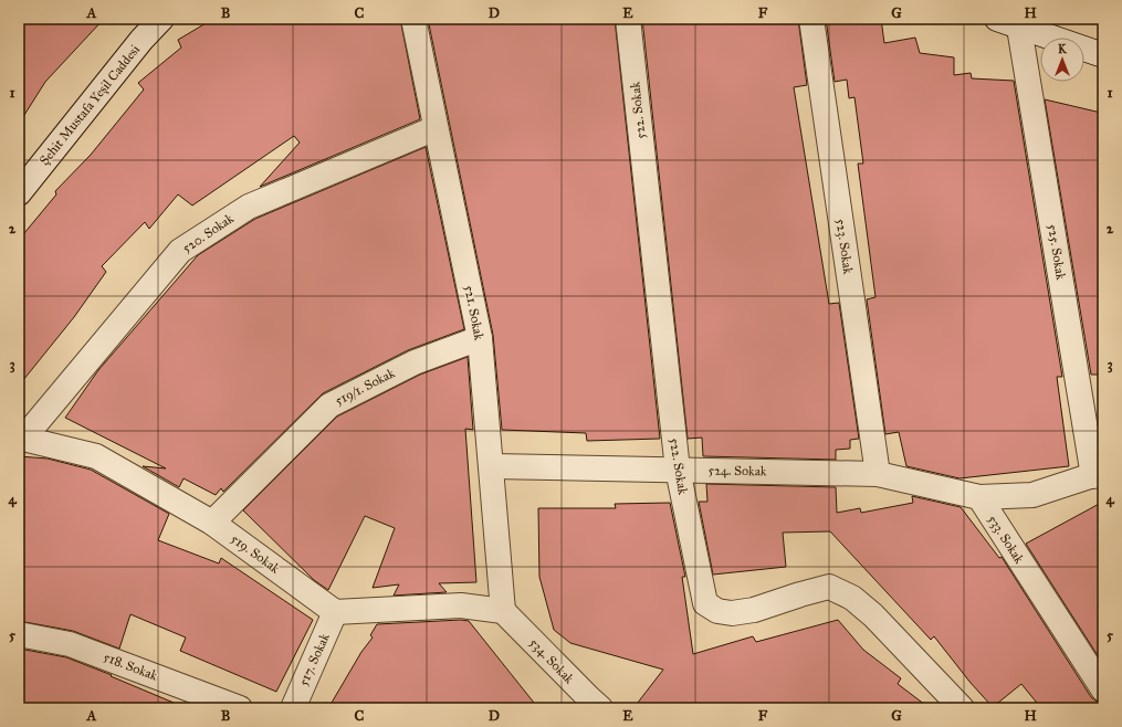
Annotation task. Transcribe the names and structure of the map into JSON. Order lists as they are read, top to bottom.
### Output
{
  "streets": {
    "street": [
      "Şehit Mustafa Yeşil Caddesi",
      "522. Sokak",
      "520. Sokak",
      "523. Sokak",
      "525. Sokak",
      "521. Sokak",
      "519/1. Sokak",
      "524. Sokak",
      "533. Sokak",
      "519. Sokak",
      "517. Sokak",
      "534. Sokak",
      "518. Sokak"
    ]
  },
  "crossings": [
    ["522. Sokak", "524. Sokak"],
    ["520. Sokak", "521. Sokak"],
    ["520. Sokak", "519. Sokak"],
    ["523. Sokak", "524. Sokak"],
    ["525. Sokak", "533. Sokak"],
    ["521. Sokak", "519/1. Sokak"],
    ["521. Sokak", "524. Sokak"],
    ["521. Sokak", "534. Sokak"],
    ["519/1. Sokak", "519. Sokak"],
    ["524. Sokak", "533. Sokak"],
    ["519. Sokak", "517. Sokak"]
  ],
  "north": "top",
  "grid": {
    "columns": [
      "A",
      "B",
      "C",
      "D",
      "E",
      "F",
      "G",
      "H"
    ],
    "rows": [
      "1",
      "2",
      "3",
      "4",
      "5"
    ]
  }
}
